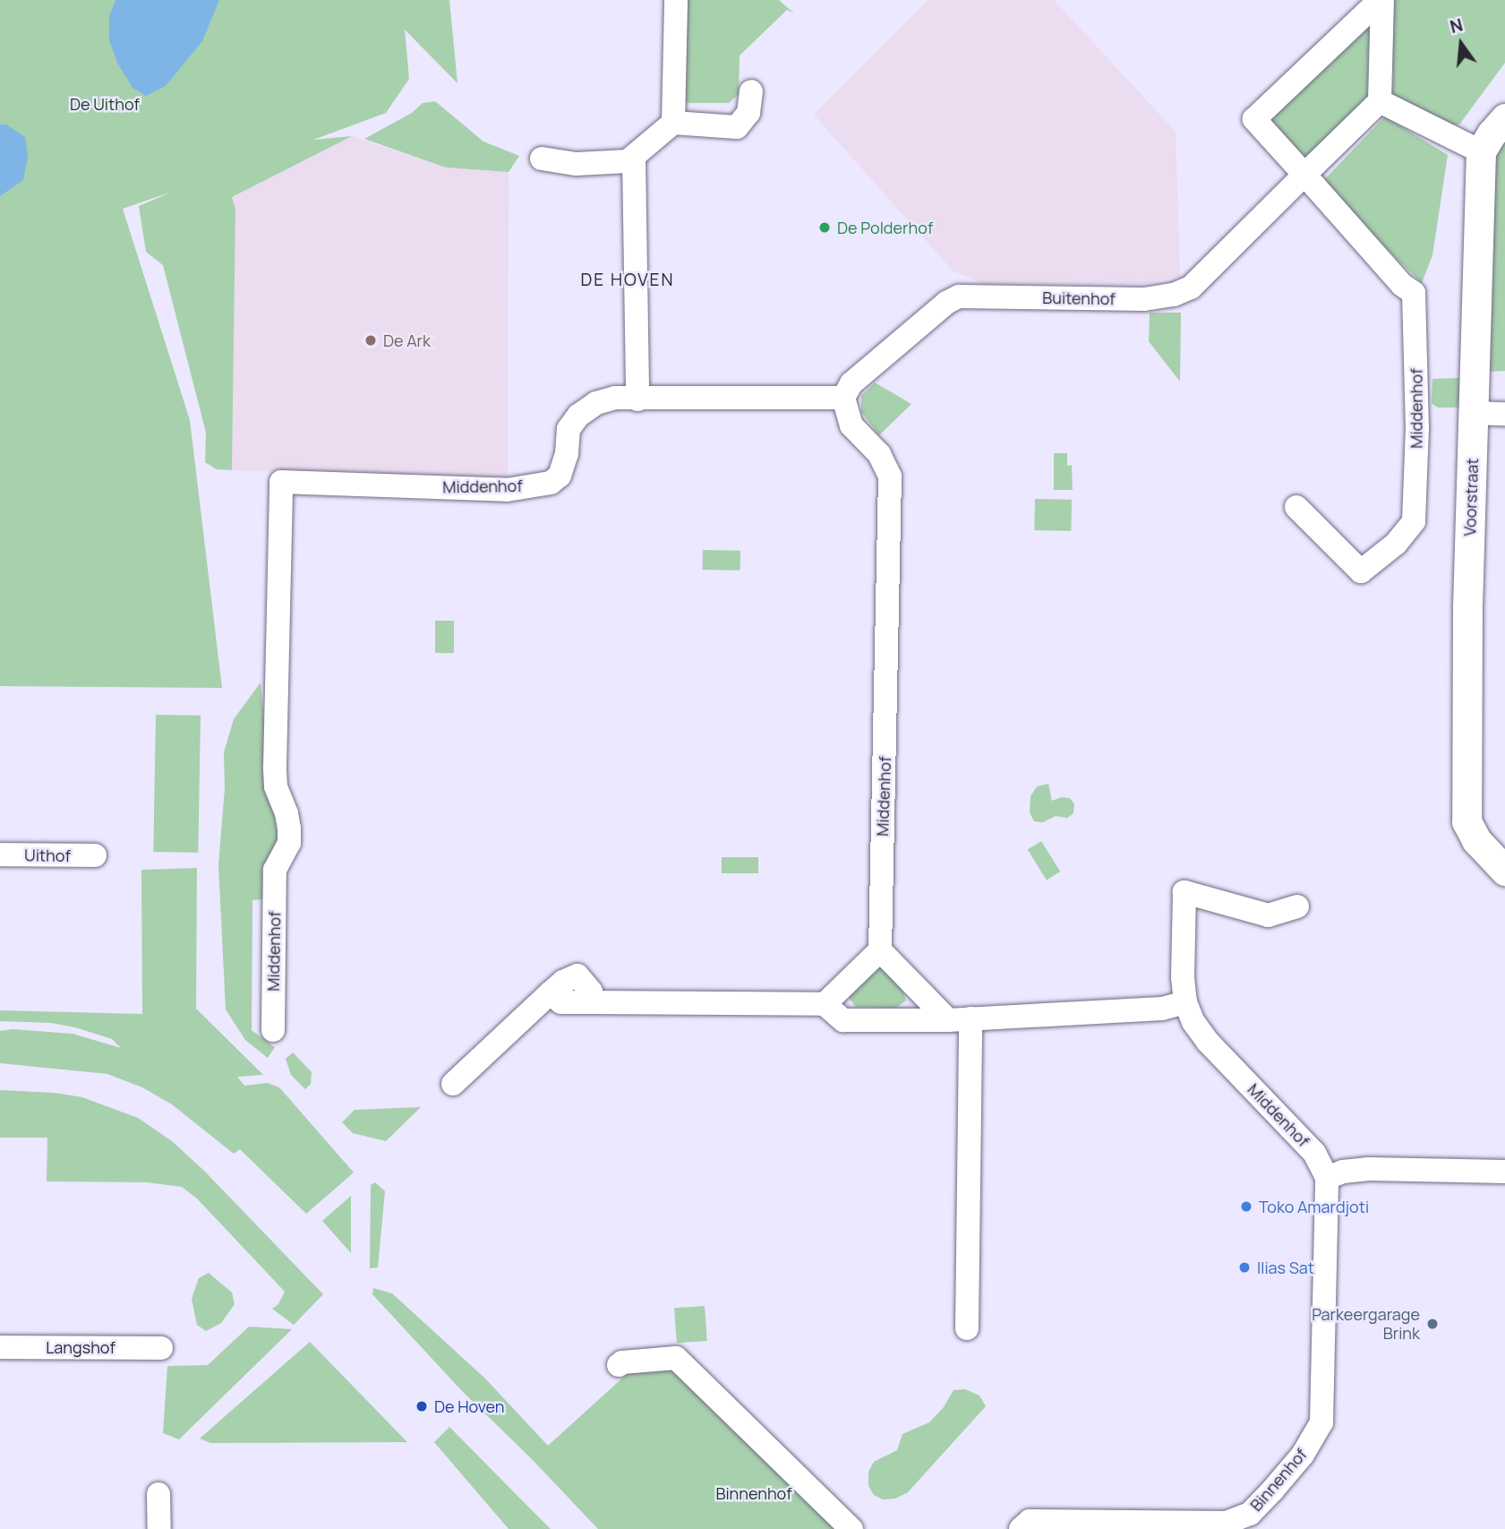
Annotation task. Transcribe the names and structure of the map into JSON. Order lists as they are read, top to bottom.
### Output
{
  "streets": {
    "street": [
      "Buitenhof",
      "Middenhof",
      "Voorstraat",
      "Uithof",
      "Langshof",
      "Binnenhof"
    ]
  },
  "crossings": [
    ["Buitenhof", "Middenhof"],
    ["Middenhof", "Binnenhof"]
  ],
  "districts": ["DE HOVEN"],
  "parks": ["De Uithof", "Binnenhof"],
  "places": [
    "De Polderhof",
    "De Ark",
    "Toko Amardjoti",
    "Ilias Sat",
    "Parkeergarage Brink",
    "De Hoven"
  ],
  "north": "top"
}
